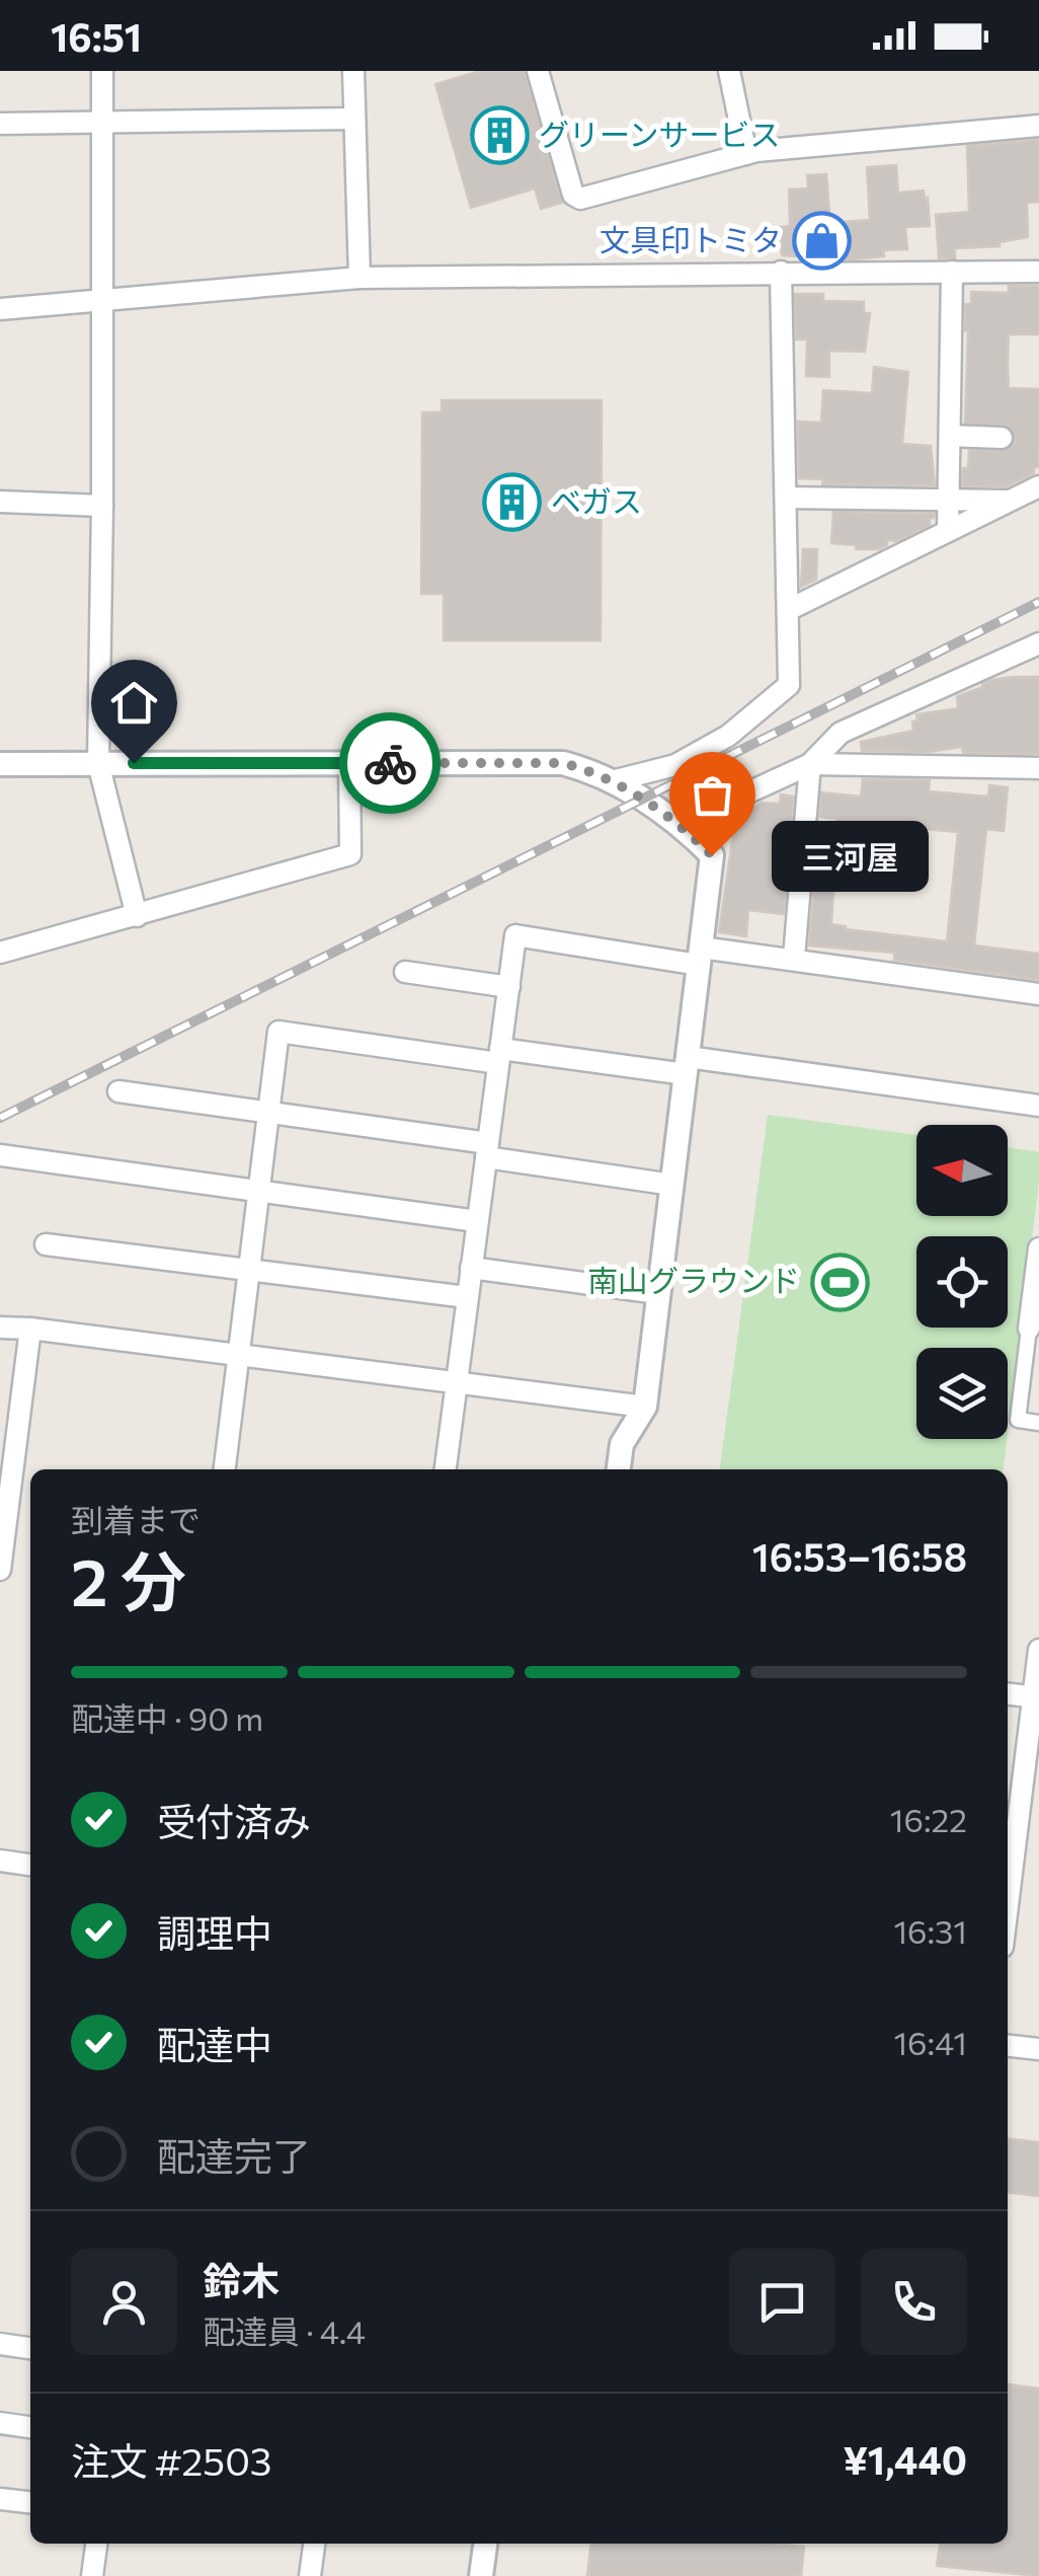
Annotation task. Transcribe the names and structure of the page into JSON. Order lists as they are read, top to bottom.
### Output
{
  "places": {
    "building": ["グリーンサービス", "ベガス"],
    "shop": ["文具印トミタ"],
    "other": ["三河屋"],
    "sports": ["南山グラウンド"]
  },
  "north": "left",
  "page": {
    "status": "16:51",
    "bubble": "三河屋",
    "heading": ["2 分", "到着まで", "16:53–16:58"],
    "panel": [
      "鈴木",
      "配達員 · 4.4",
      "注文 #2503",
      "¥1,440"
    ],
    "bar": "配達中 · 90 m",
    "list": [
      ["受付済み", "16:22"],
      ["調理中", "16:31"],
      ["配達中", "16:41"],
      "配達完了"
    ]
  }
}
